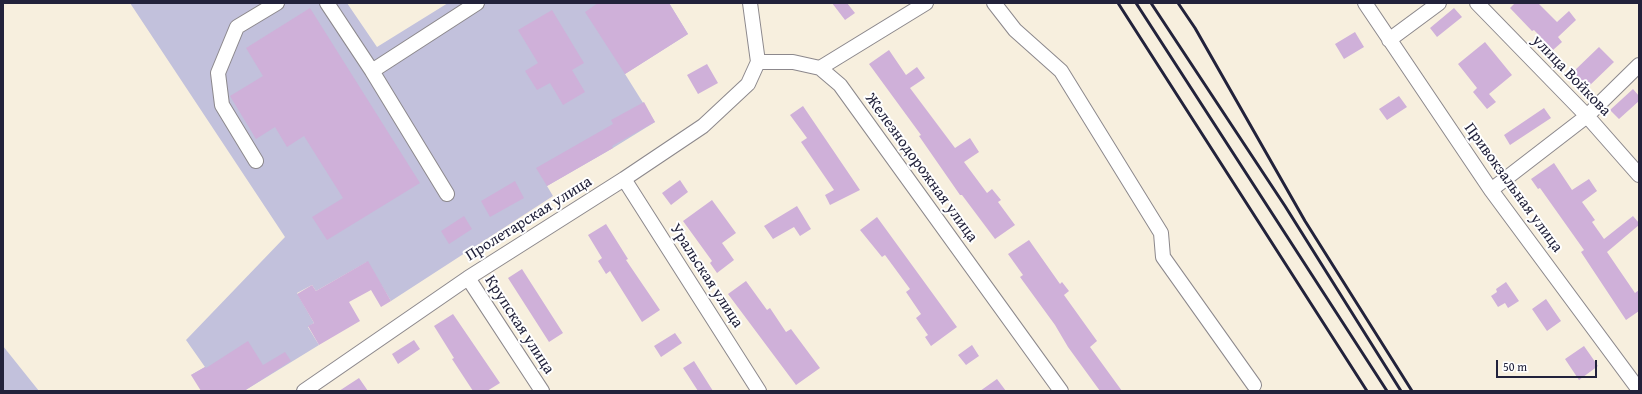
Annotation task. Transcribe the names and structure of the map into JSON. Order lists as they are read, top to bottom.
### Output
{
  "streets": {
    "street": [
      "улица Войкова",
      "Железнодорожная улица",
      "Привокзальная улица",
      "Пролетарская улица",
      "Уральская улица",
      "Крупская улица"
    ]
  },
  "crossings": [
    ["Железнодорожная улица", "Пролетарская улица"],
    ["Пролетарская улица", "Уральская улица"],
    ["Пролетарская улица", "Крупская улица"]
  ],
  "scale_bar": "50 m"
}
